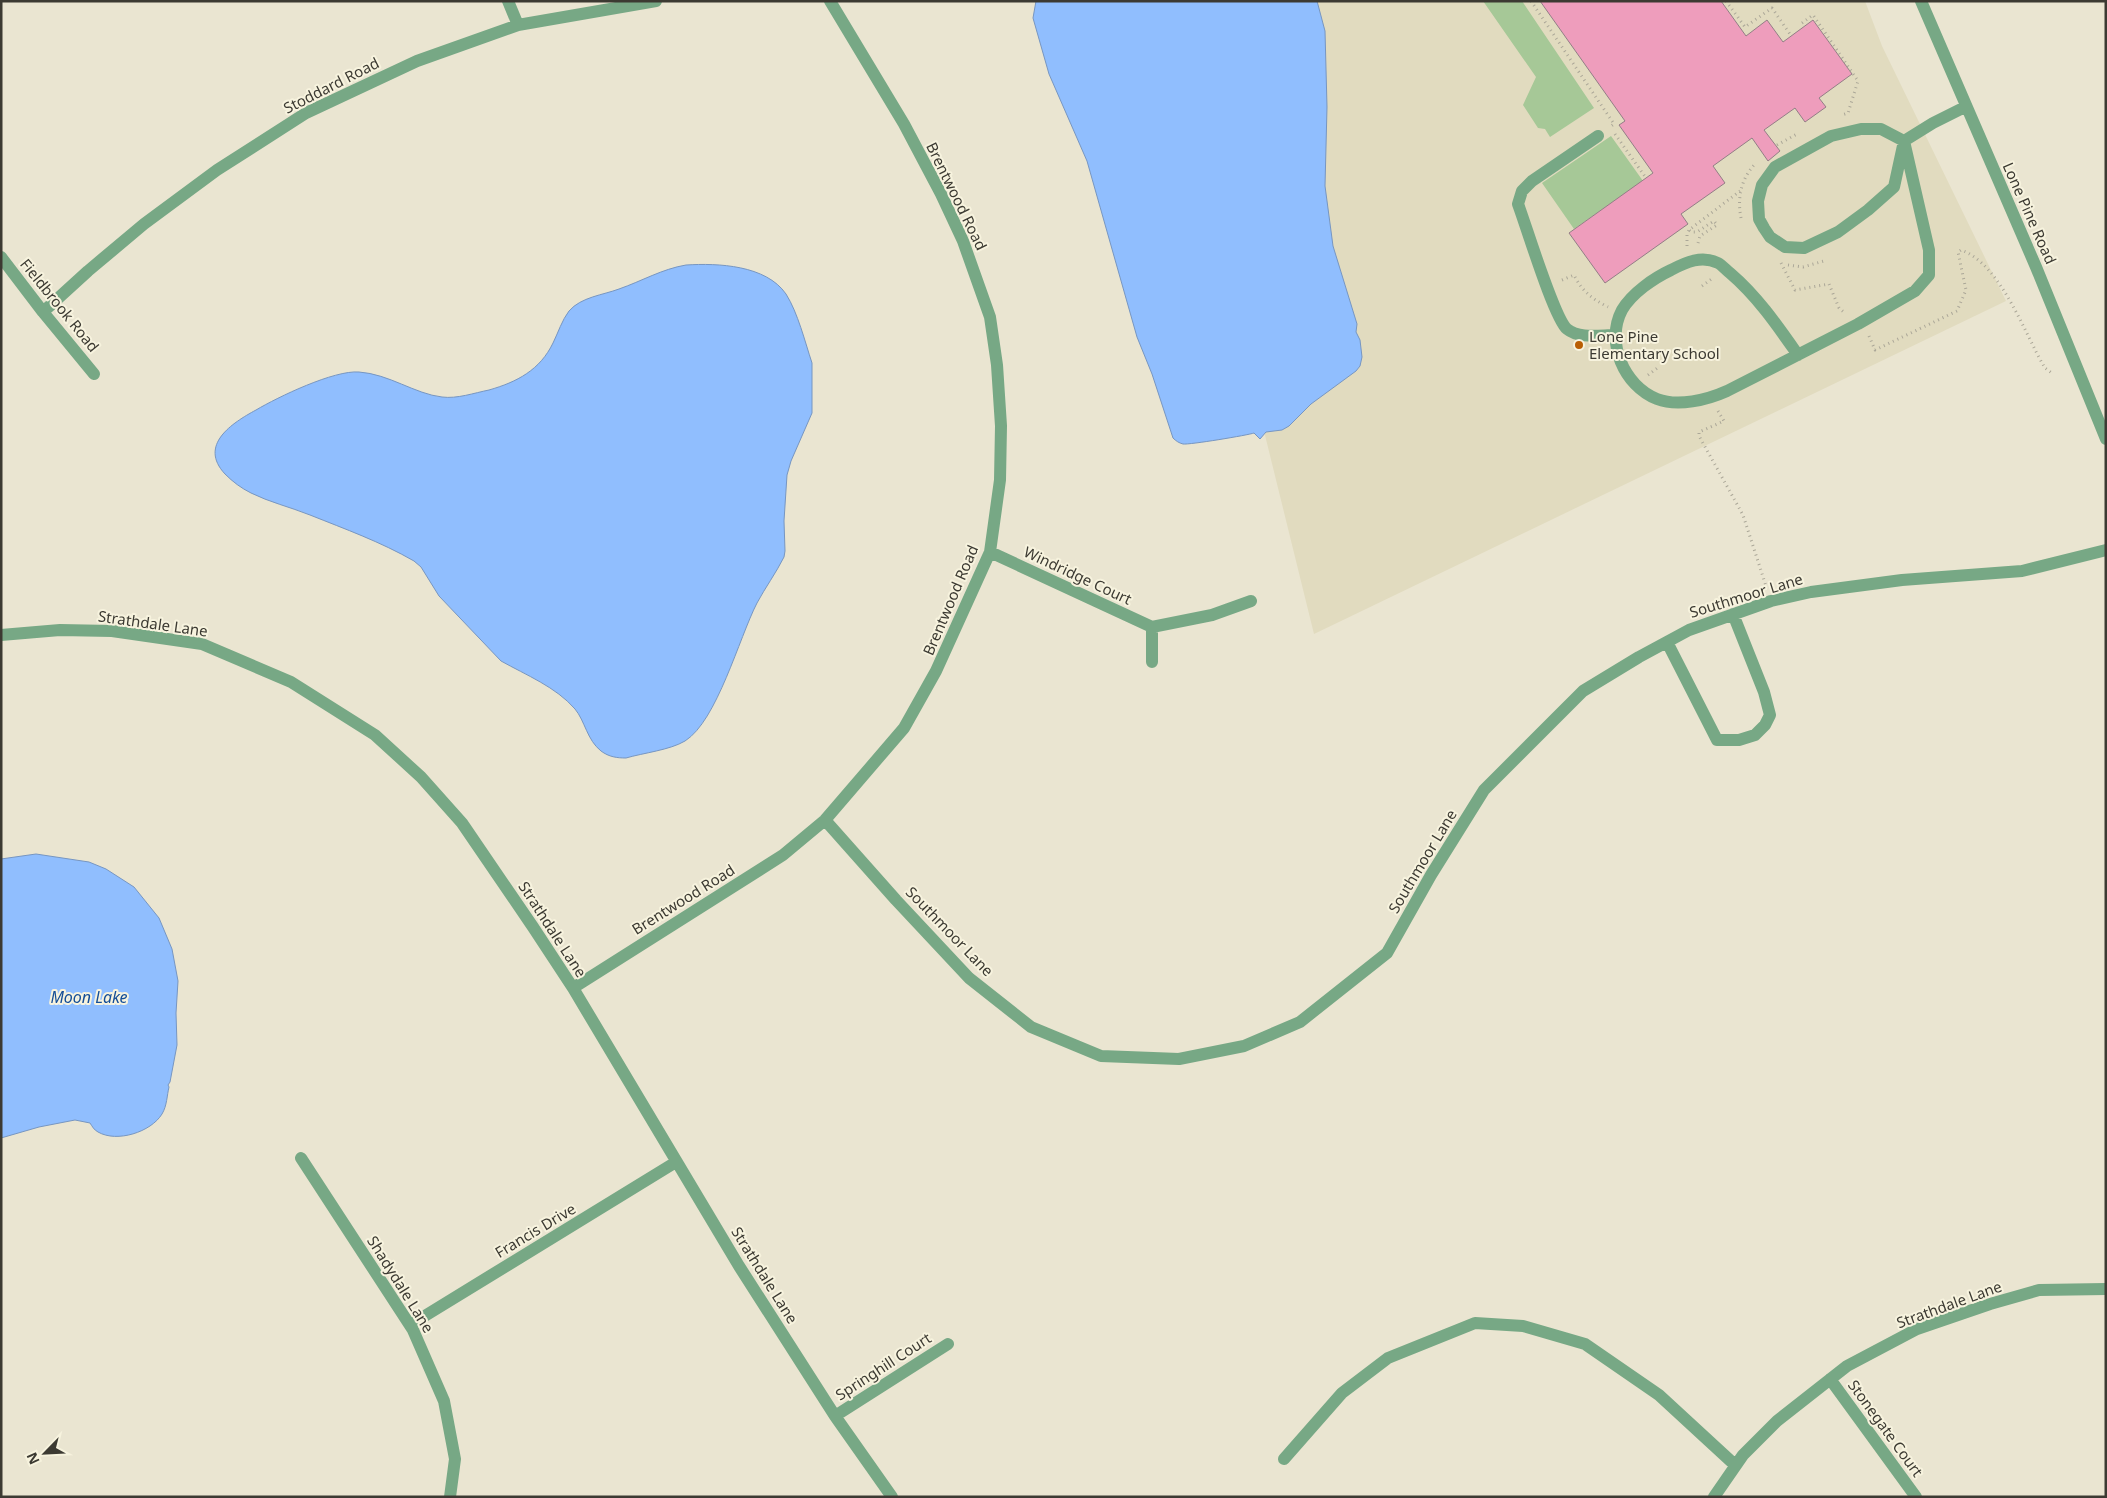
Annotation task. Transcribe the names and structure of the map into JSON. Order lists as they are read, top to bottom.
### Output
{
  "streets": {
    "street": [
      "Stoddard Road",
      "Brentwood Road",
      "Lone Pine Road",
      "Fieldbrook Road",
      "Windridge Court",
      "Southmoor Lane",
      "Strathdale Lane",
      "Francis Drive",
      "Shadydale Lane",
      "Springhill Court",
      "Stonegate Court"
    ]
  },
  "crossings": [
    ["Stoddard Road", "Fieldbrook Road"],
    ["Brentwood Road", "Windridge Court"],
    ["Brentwood Road", "Southmoor Lane"],
    ["Brentwood Road", "Strathdale Lane"],
    ["Strathdale Lane", "Francis Drive"],
    ["Strathdale Lane", "Springhill Court"],
    ["Strathdale Lane", "Stonegate Court"],
    ["Francis Drive", "Shadydale Lane"]
  ],
  "water": ["Moon Lake"],
  "places": ["Lone Pine Elementary School"],
  "north": "bottom left"
}
